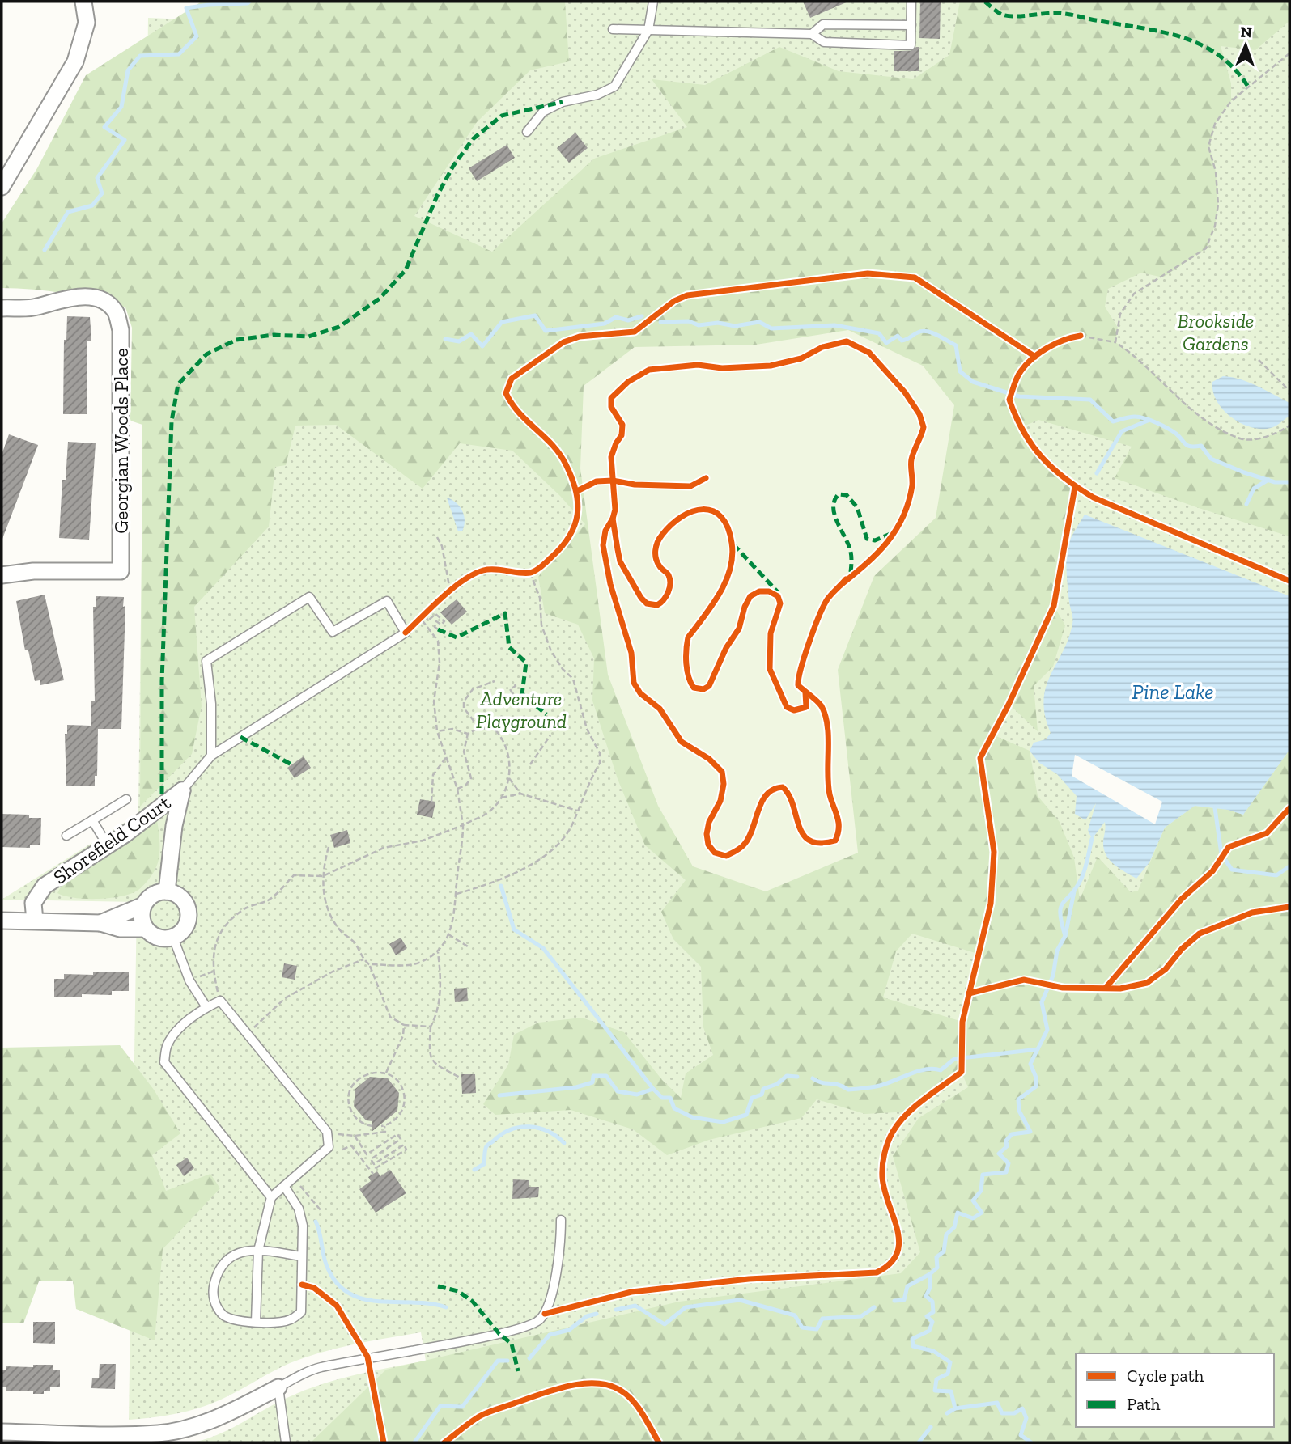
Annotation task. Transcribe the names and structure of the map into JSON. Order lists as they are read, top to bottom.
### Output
{
  "streets": {
    "street": ["Georgian Woods Place", "Shorefield Court"]
  },
  "water": ["Pine Lake"],
  "parks": ["Brookside Gardens", "Adventure Playground"],
  "legend": ["Cycle path", "Path"],
  "north": "top"
}
